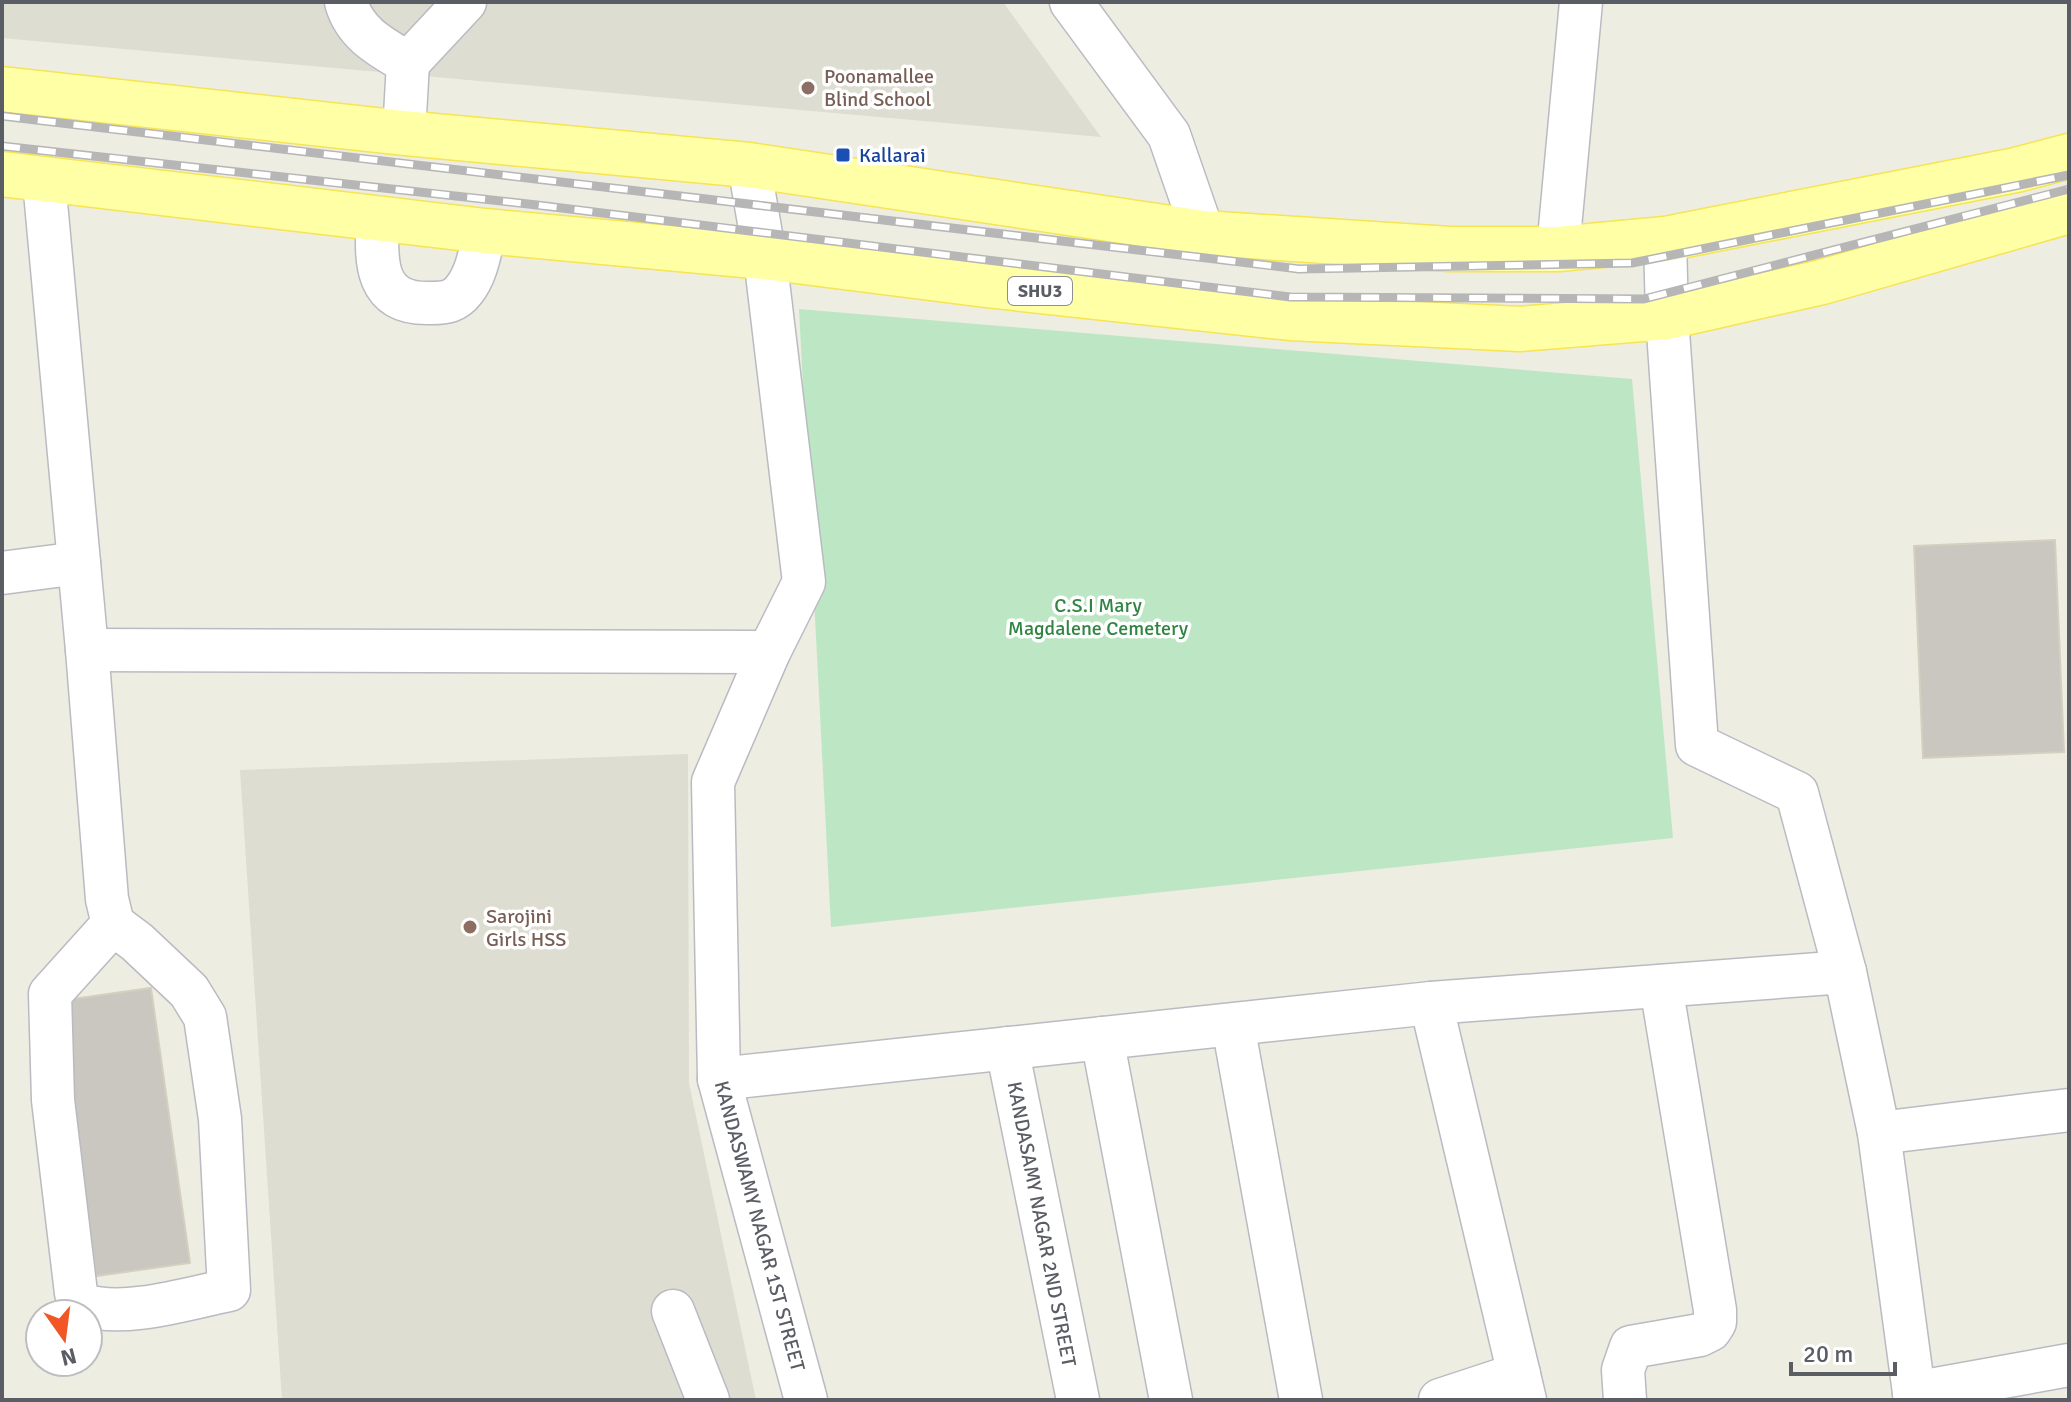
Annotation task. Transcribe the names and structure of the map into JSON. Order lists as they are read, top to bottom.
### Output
{
  "streets": {
    "main road": ["SHU3"],
    "street": ["KANDASAMY NAGAR 2ND STREET", "KANDASWAMY NAGAR 1ST STREET"]
  },
  "crossings": [
    ["SHU3", "KANDASWAMY NAGAR 1ST STREET"]
  ],
  "parks": ["C.S.I Mary Magdalene Cemetery"],
  "places": {
    "other": ["Poonamallee Blind School", "Sarojini Girls HSS"],
    "transit": ["Kallarai"]
  },
  "scale_bar": "20 m",
  "north": "bottom"
}
